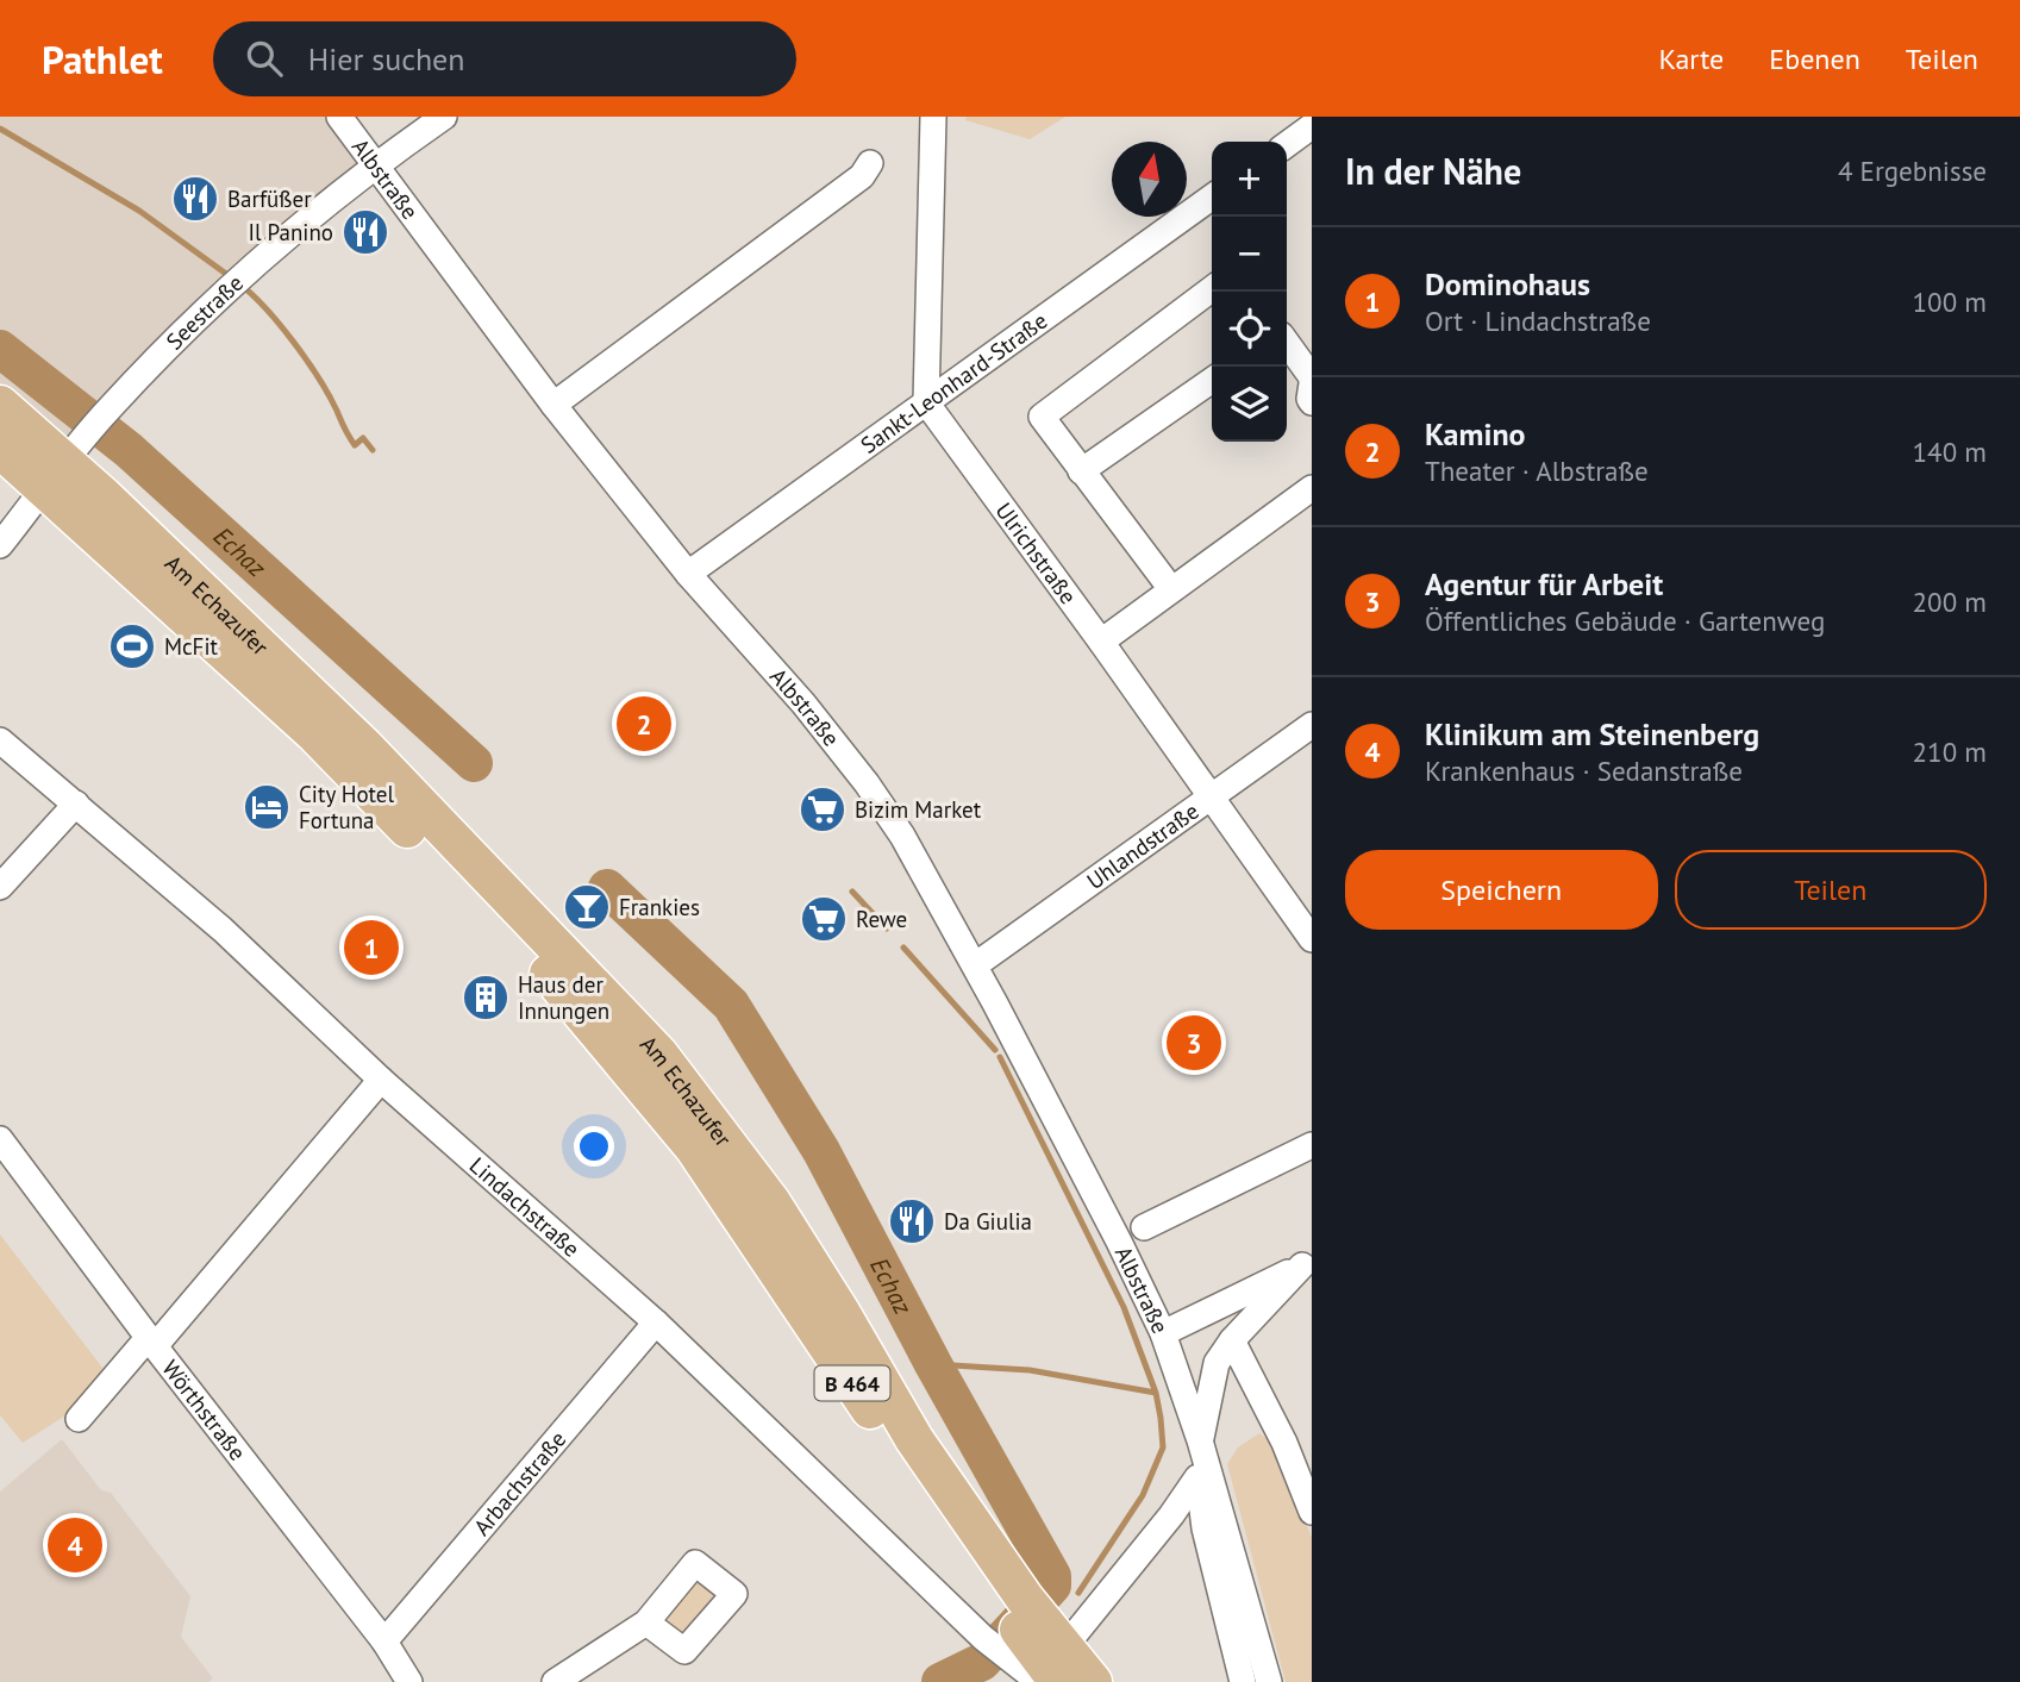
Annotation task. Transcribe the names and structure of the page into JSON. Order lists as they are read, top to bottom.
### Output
{
  "streets": {
    "main road": ["Am Echazufer", "B 464"],
    "street": [
      "Albstraße",
      "Seestraße",
      "Sankt-Leonhard-Straße",
      "Ulrichstraße",
      "Uhlandstraße",
      "Lindachstraße",
      "Wörthstraße",
      "Arbachstraße"
    ]
  },
  "crossings": [
    ["Albstraße", "Seestraße"],
    ["Albstraße", "Sankt-Leonhard-Straße"],
    ["Albstraße", "Uhlandstraße"],
    ["Seestraße", "Am Echazufer"],
    ["Sankt-Leonhard-Straße", "Ulrichstraße"],
    ["Ulrichstraße", "Uhlandstraße"],
    ["Am Echazufer", "Lindachstraße"],
    ["Lindachstraße", "Arbachstraße"],
    ["Wörthstraße", "Arbachstraße"]
  ],
  "water": ["Echaz"],
  "places": {
    "restaurant": ["Barfüßer", "Il Panino", "Da Giulia"],
    "sports": ["McFit"],
    "hotel": ["City Hotel Fortuna"],
    "supermarket": ["Bizim Market", "Rewe"],
    "bar": ["Frankies"],
    "building": ["Haus der Innungen"]
  },
  "north": "top",
  "page": {
    "header": "Pathlet",
    "search": "Hier suchen",
    "nav": ["Karte", "Ebenen", "Teilen"],
    "heading": ["In der Nähe", "4 Ergebnisse"],
    "map_buttons": ["+", "−"],
    "list": [
      {
        "mark": "1",
        "name": "Dominohaus",
        "note": "Ort · Lindachstraße",
        "value": "100 m"
      },
      {
        "mark": "2",
        "name": "Kamino",
        "note": "Theater · Albstraße",
        "value": "140 m"
      },
      {
        "mark": "3",
        "name": "Agentur für Arbeit",
        "note": "Öffentliches Gebäude · Gartenweg",
        "value": "200 m"
      },
      {
        "mark": "4",
        "name": "Klinikum am Steinenberg",
        "note": "Krankenhaus · Sedanstraße",
        "value": "210 m"
      }
    ],
    "pins": [
      "2",
      "1",
      "3",
      "4"
    ],
    "buttons": ["Speichern", "Teilen"]
  }
}
